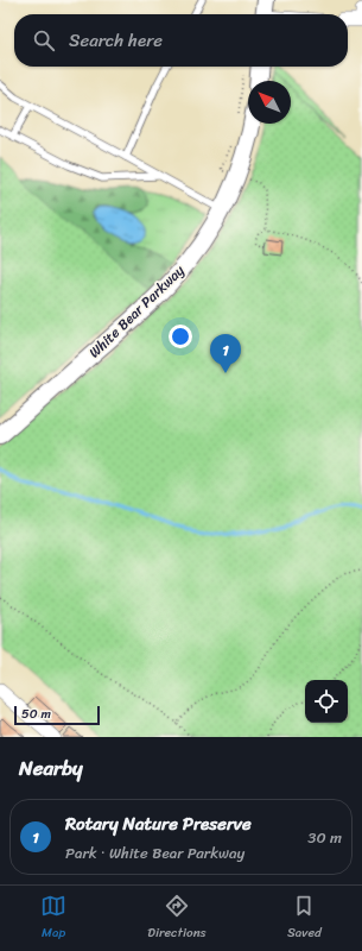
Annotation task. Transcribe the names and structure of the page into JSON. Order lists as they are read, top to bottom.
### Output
{
  "streets": {
    "street": ["White Bear Parkway"]
  },
  "scale_bar": "50 m",
  "north": "top left",
  "page": {
    "search": "Search here",
    "pins": "1",
    "scale": "50 m",
    "heading": "Nearby",
    "list": [
      {
        "mark": "1",
        "name": "Rotary Nature Preserve",
        "note": "Park · White Bear Parkway",
        "value": "30 m"
      }
    ],
    "nav": ["Map", "Directions", "Saved"]
  }
}
